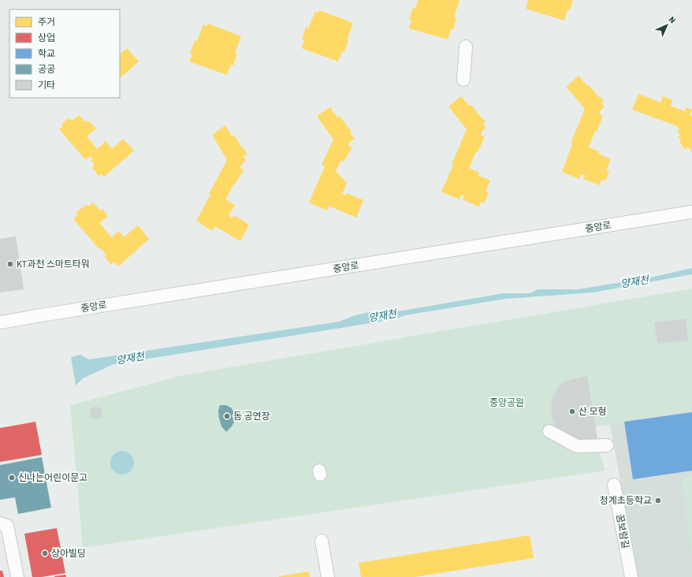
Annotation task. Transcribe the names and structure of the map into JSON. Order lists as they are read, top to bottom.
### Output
{
  "streets": {
    "street": ["중앙로", "꿈보람길"]
  },
  "water": ["양재천"],
  "parks": ["중앙공원"],
  "places": [
    "KT과천 스마트타워",
    "산 모형",
    "돔 공연장",
    "신나는어린이문고",
    "청계초등학교",
    "상아빌딩"
  ],
  "legend": [
    "주거",
    "상업",
    "학교",
    "공공",
    "기타"
  ],
  "north": "top right"
}
